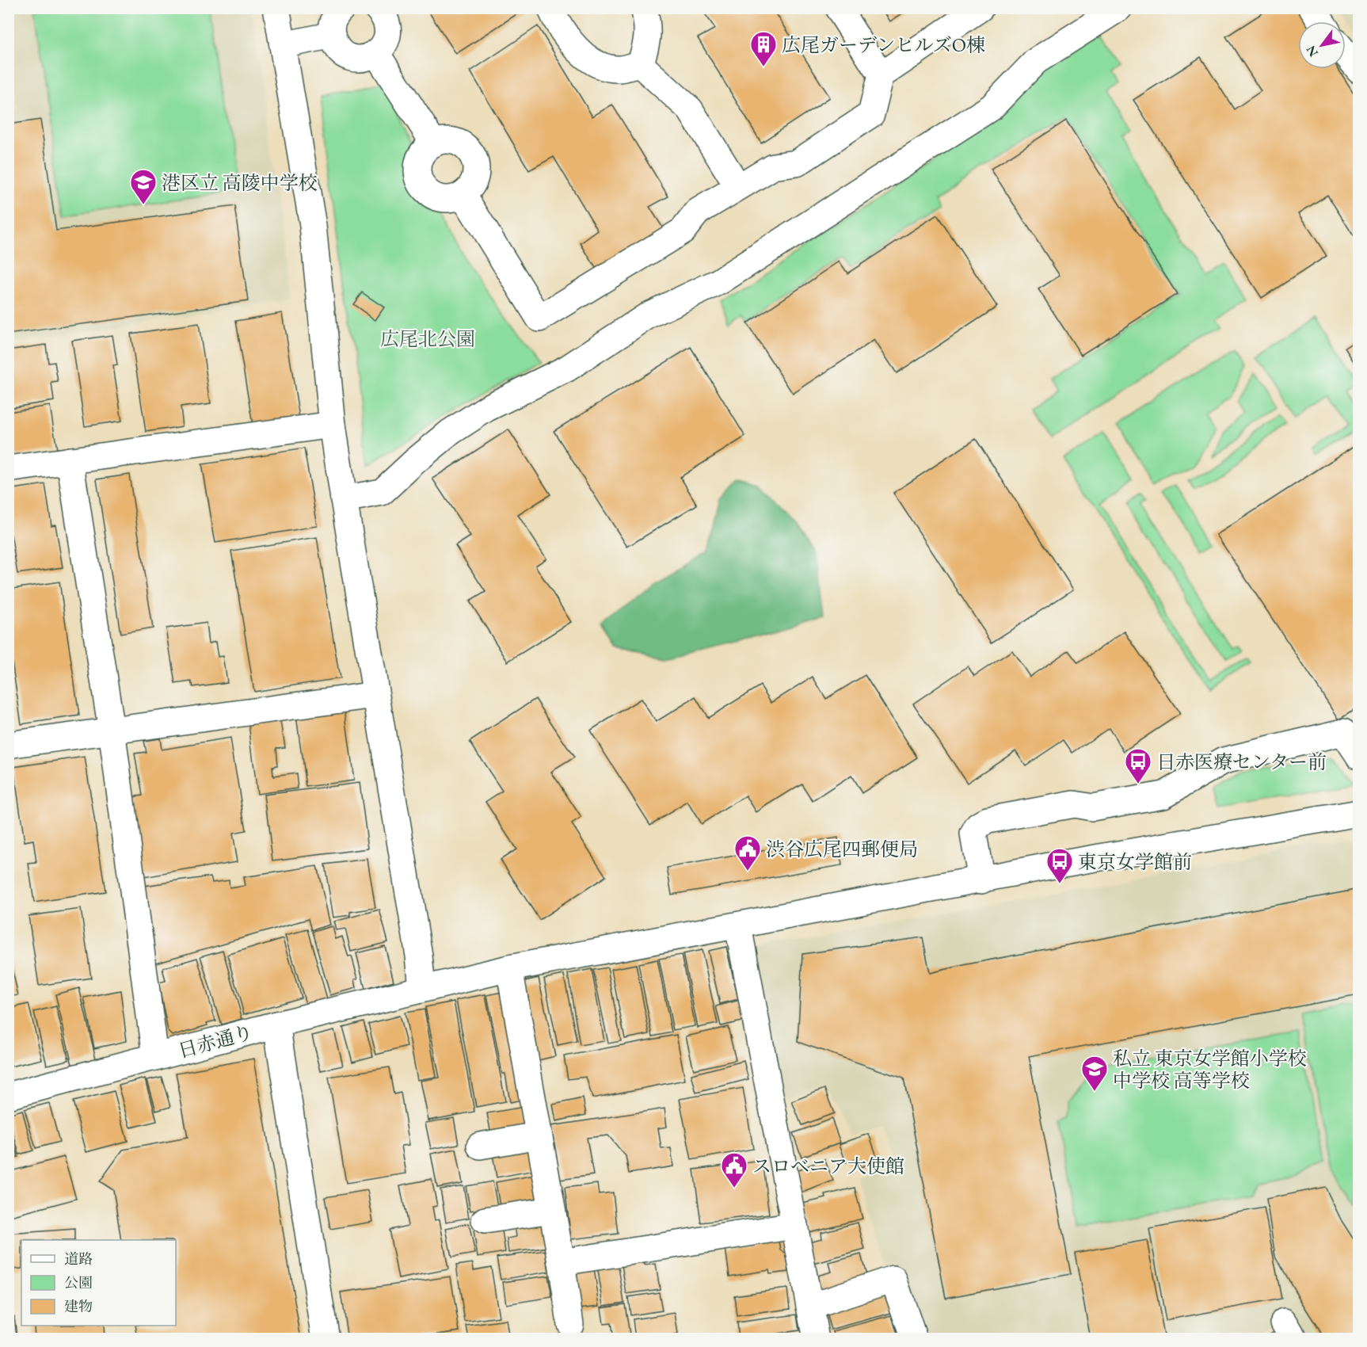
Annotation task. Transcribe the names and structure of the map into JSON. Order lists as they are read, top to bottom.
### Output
{
  "streets": {
    "street": ["日赤通り"]
  },
  "parks": ["広尾北公園"],
  "places": {
    "building": ["広尾ガーデンヒルズO棟"],
    "school or university": ["港区立 高陵中学校", "私立 東京女学館小学校 中学校 高等学校"],
    "bus stop": ["日赤医療センター前", "東京女学館前"],
    "public building": ["渋谷広尾四郵便局", "スロベニア大使館"]
  },
  "legend": ["道路", "公園", "建物"],
  "north": "bottom left"
}
